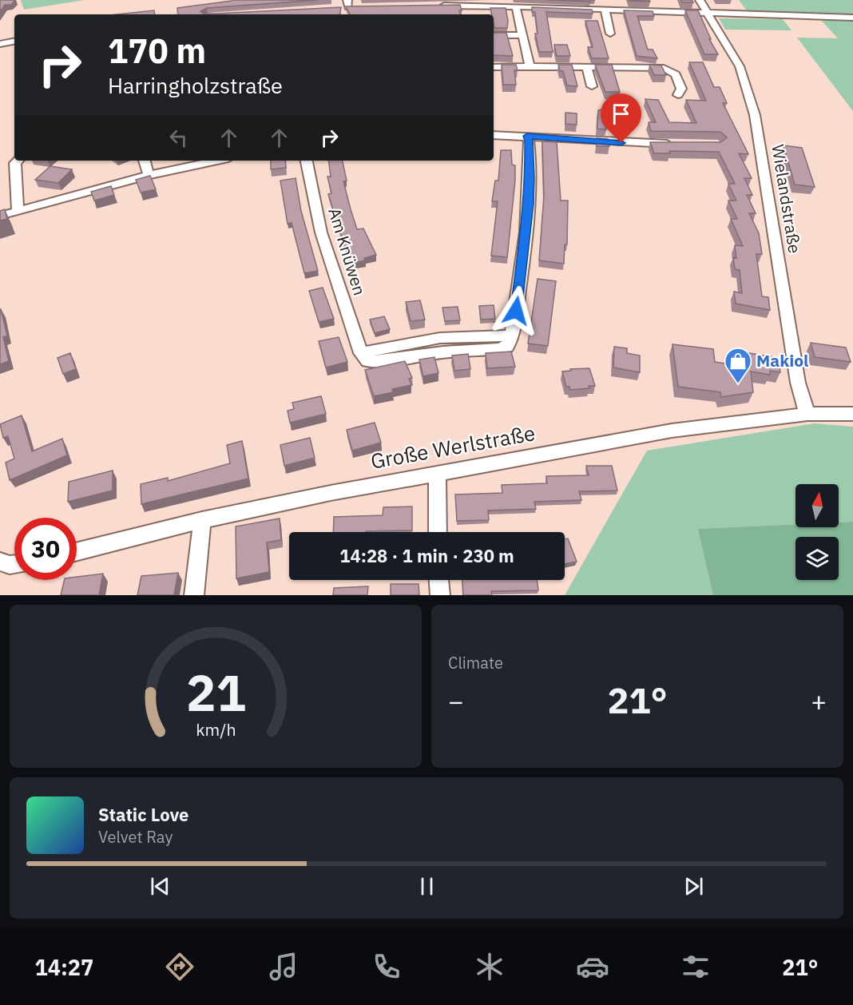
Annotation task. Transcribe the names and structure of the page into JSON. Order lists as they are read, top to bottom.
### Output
{
  "streets": {
    "street": ["Wielandstraße", "Am Knüwen", "Große Werlstraße"]
  },
  "crossings": [
    ["Wielandstraße", "Große Werlstraße"]
  ],
  "places": {
    "shop": ["Makiol"]
  },
  "north": "top",
  "page": {
    "turn": ["170 m", "Harringholzstraße"],
    "limit": "30",
    "trip": "14:28 · 1 min · 230 m",
    "tile": "Climate",
    "heat": ["−", "21°", "+"],
    "song": ["Static Love", "Velvet Ray"],
    "tabs": ["14:27", "21°"],
    "gauge": ["21", "km/h"]
  }
}
